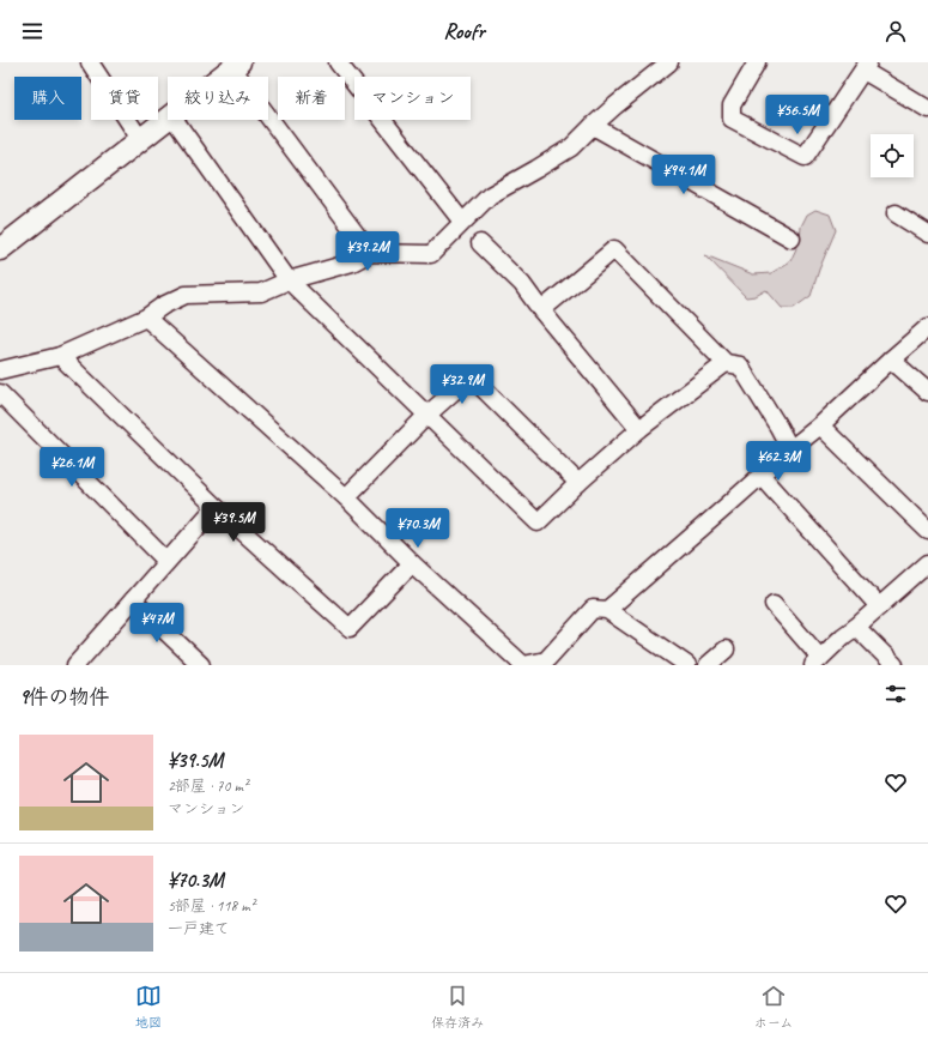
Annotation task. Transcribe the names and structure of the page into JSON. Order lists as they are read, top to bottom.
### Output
{
  "page": {
    "header": "Roofr",
    "chip": [
      "購入",
      "賃貸",
      "絞り込み",
      "新着",
      "マンション"
    ],
    "price": [
      "¥56.5M",
      "¥94.1M",
      "¥39.2M",
      "¥32.9M",
      "¥62.3M",
      "¥26.1M",
      "¥39.5M",
      "¥70.3M",
      "¥47M"
    ],
    "heading": "9件の物件",
    "list": [
      {
        "name": "¥39.5M",
        "note": "2部屋 · 70 m² · マンション"
      },
      {
        "name": "¥70.3M",
        "note": "5部屋 · 118 m² · 一戸建て"
      }
    ],
    "tabs": ["地図", "保存済み", "ホーム"]
  }
}
